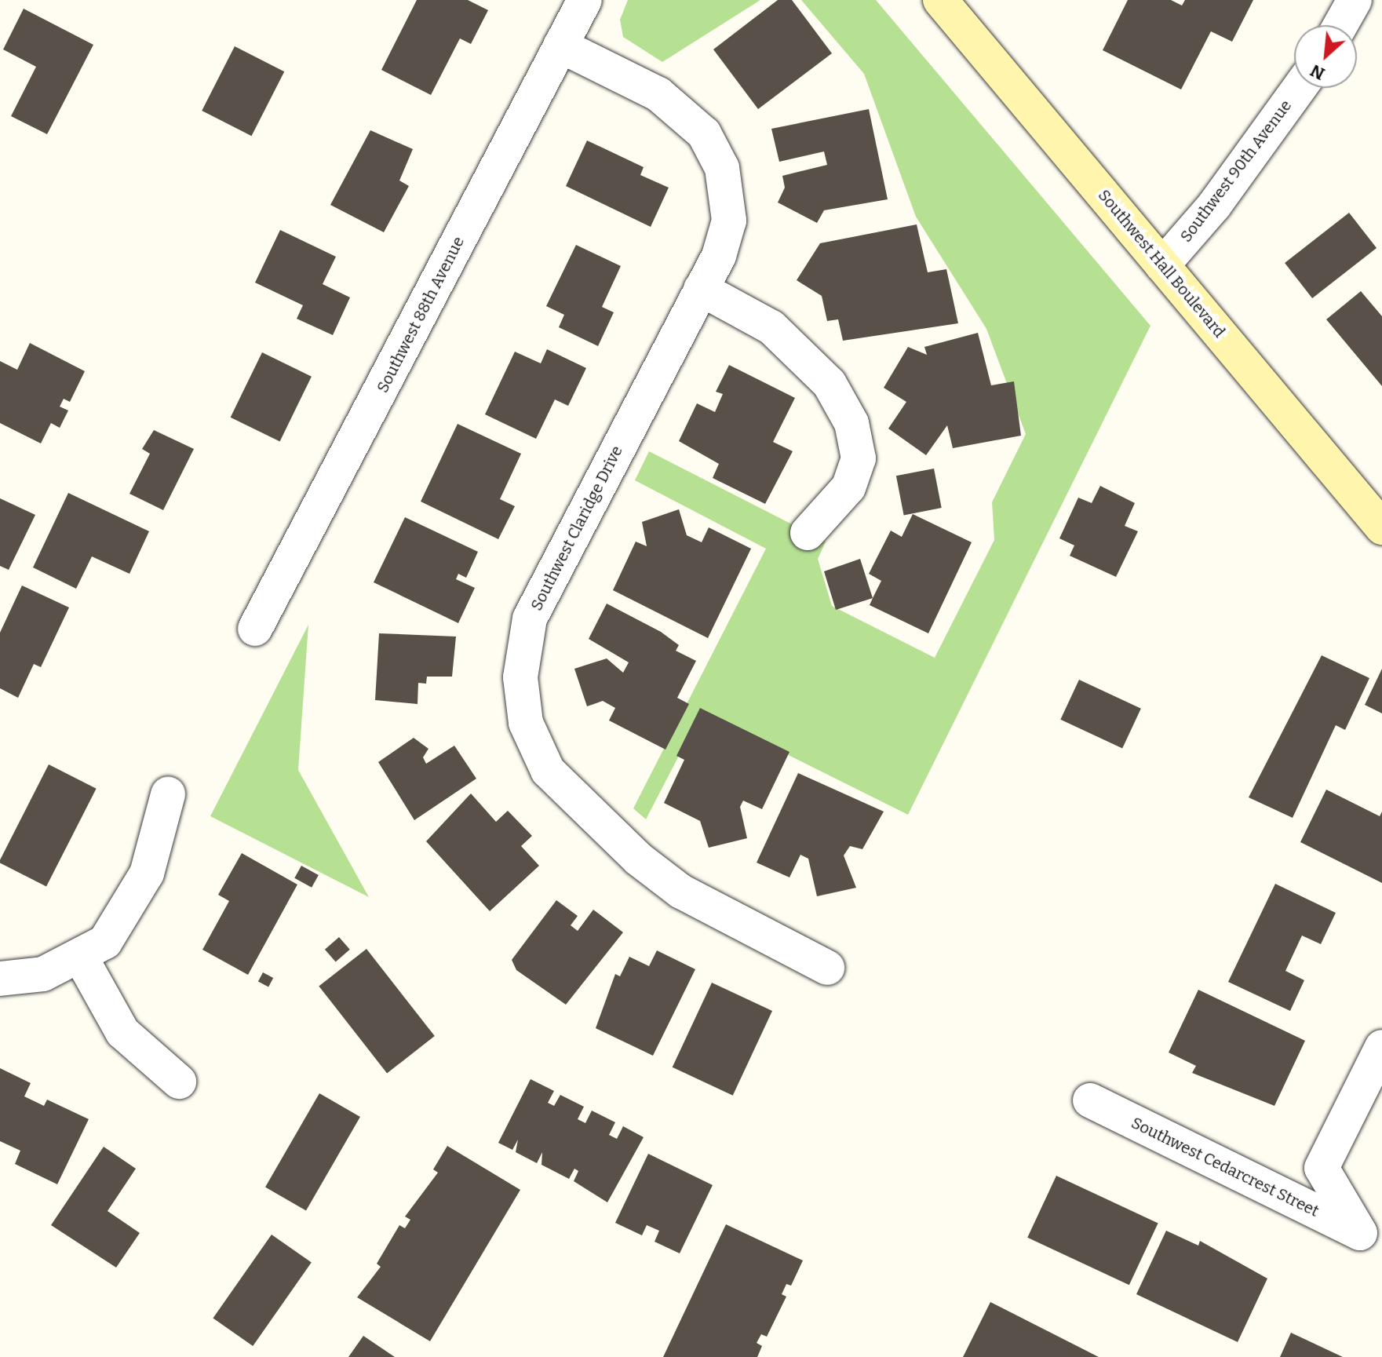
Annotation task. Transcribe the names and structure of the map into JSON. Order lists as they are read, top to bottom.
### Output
{
  "streets": {
    "main road": ["Southwest Hall Boulevard"],
    "street": [
      "Southwest 90th Avenue",
      "Southwest 88th Avenue",
      "Southwest Claridge Drive",
      "Southwest Cedarcrest Street"
    ]
  },
  "crossings": [
    ["Southwest 90th Avenue", "Southwest Hall Boulevard"],
    ["Southwest 88th Avenue", "Southwest Claridge Drive"]
  ],
  "north": "bottom left"
}
